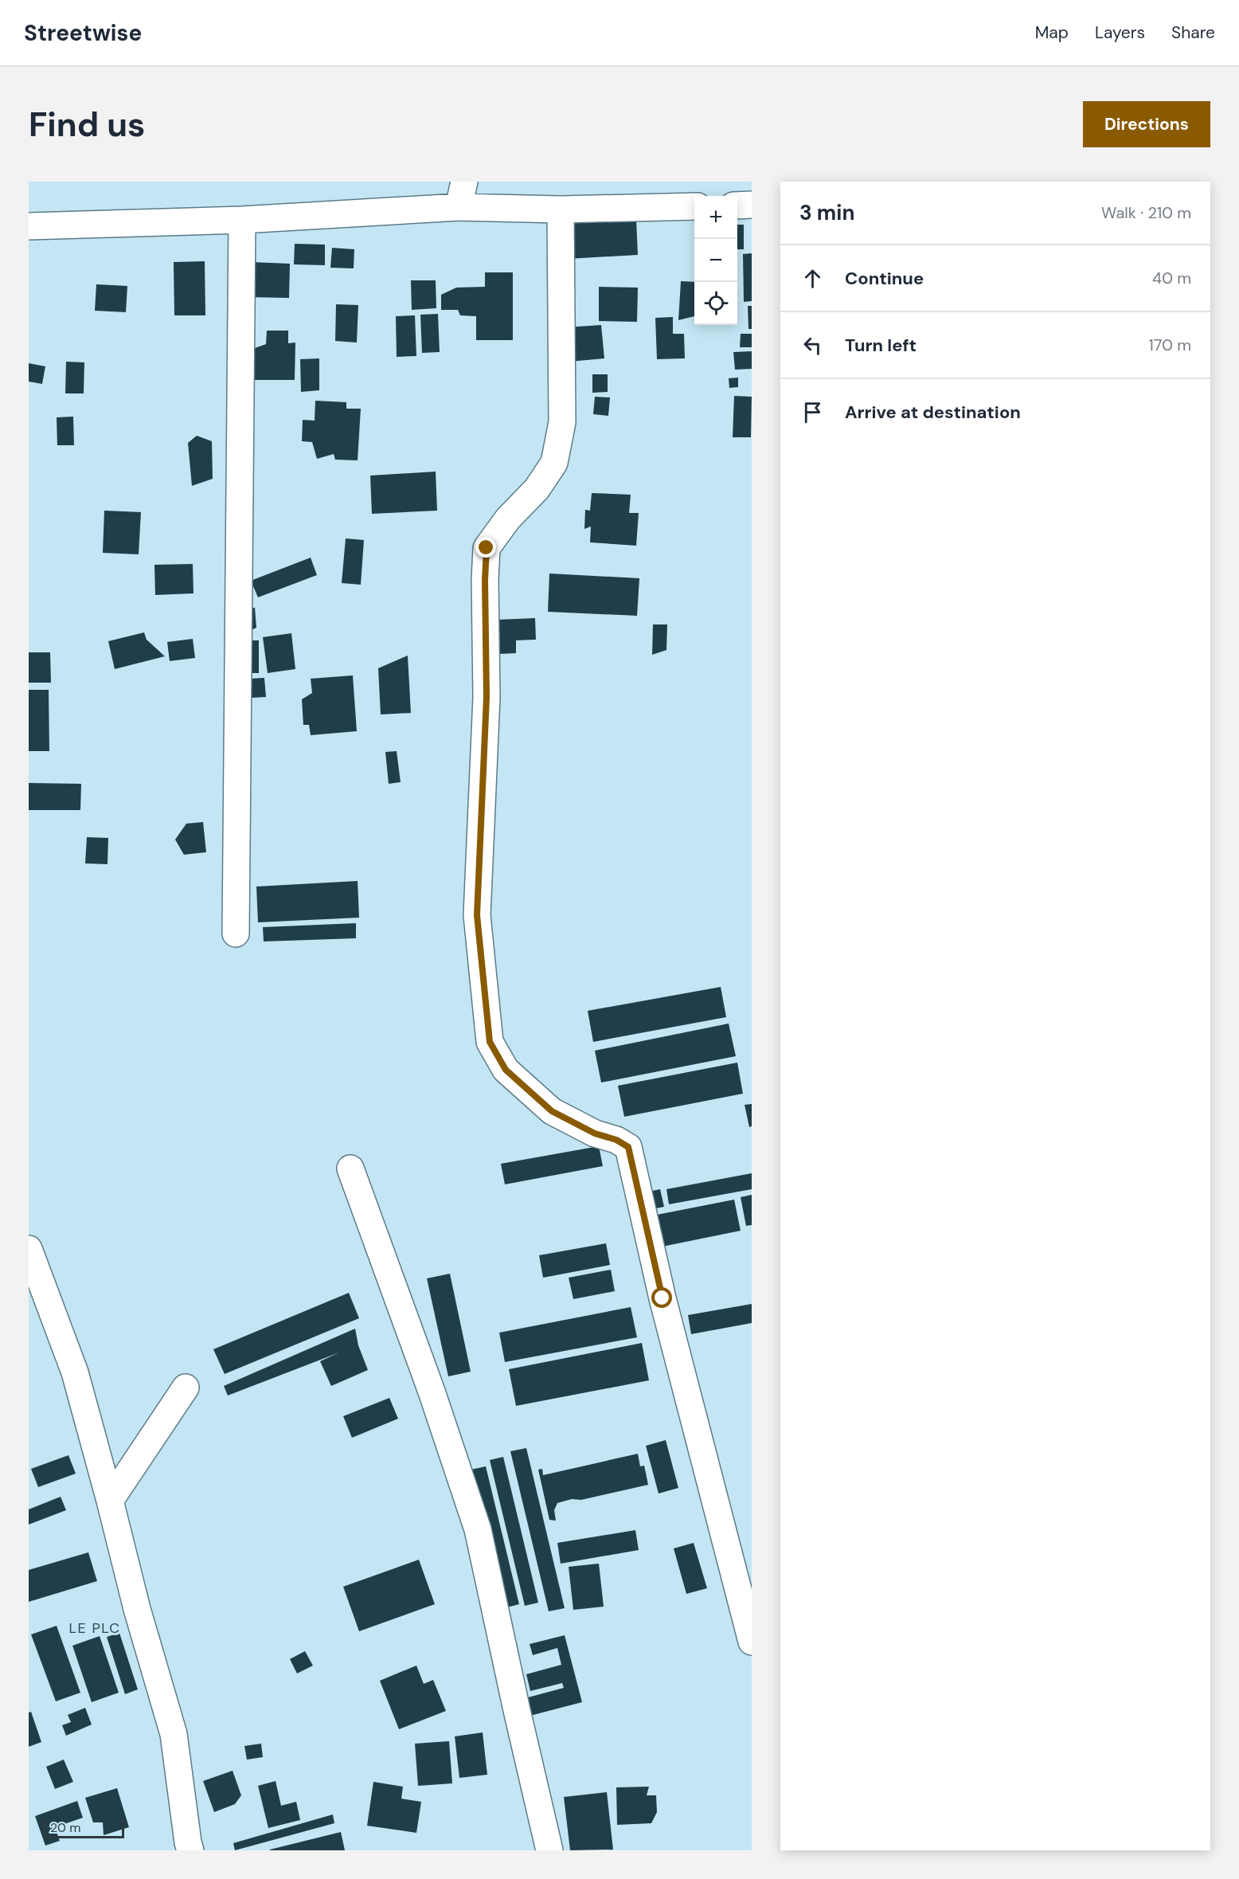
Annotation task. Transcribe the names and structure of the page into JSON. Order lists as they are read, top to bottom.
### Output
{
  "districts": ["LE PLC"],
  "scale_bar": "20 m",
  "page": {
    "header": "Streetwise",
    "nav": ["Map", "Layers", "Share"],
    "buttons": "Directions",
    "title": "Find us",
    "heading": ["3 min", "Walk · 210 m"],
    "map_buttons": ["+", "−"],
    "list": [
      ["Continue", "40 m"],
      ["Turn left", "170 m"],
      "Arrive at destination"
    ],
    "scale": "20 m"
  }
}
